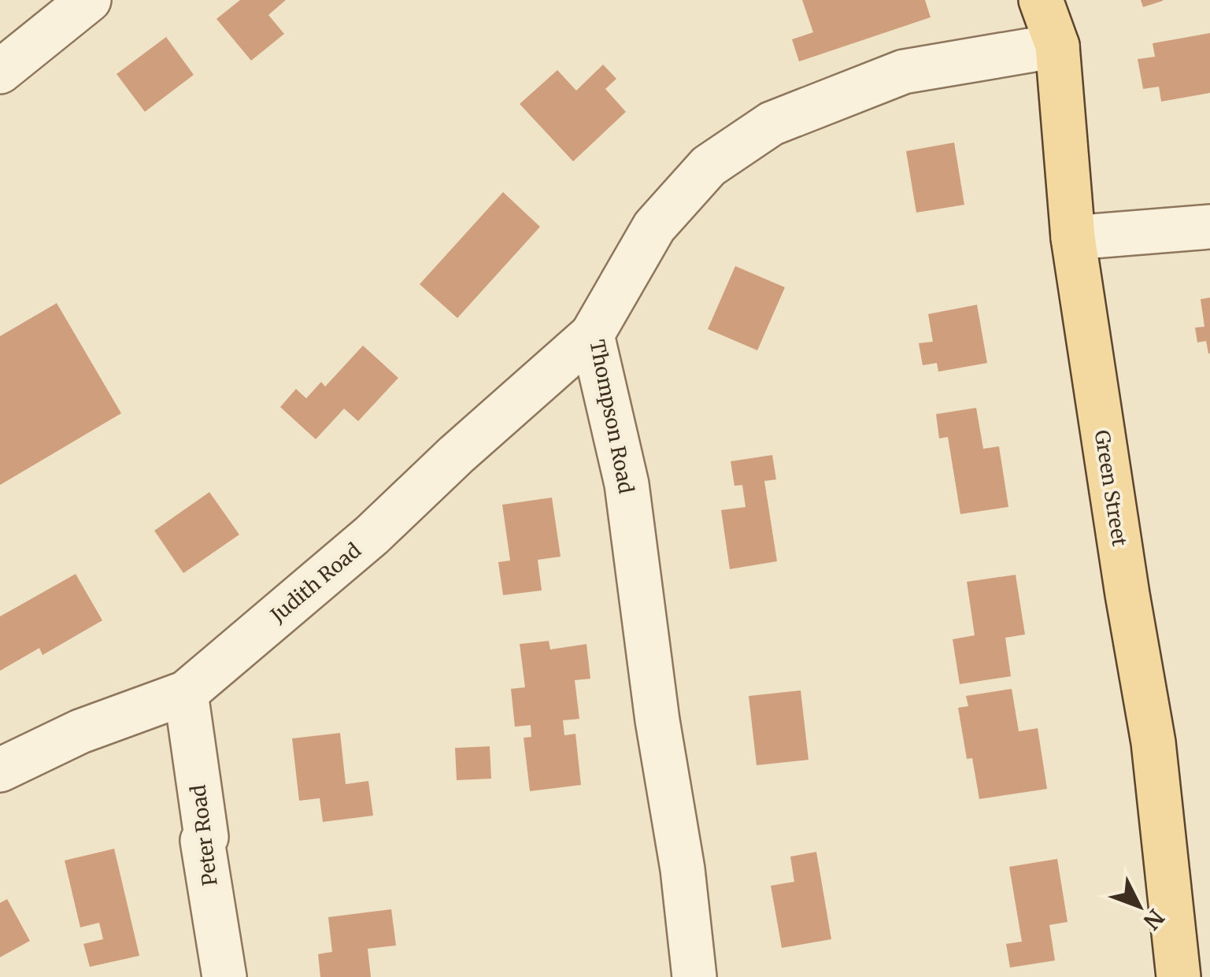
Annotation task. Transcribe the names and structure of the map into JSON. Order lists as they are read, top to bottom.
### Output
{
  "streets": {
    "main road": ["Green Street"],
    "street": ["Thompson Road", "Judith Road", "Peter Road"]
  },
  "crossings": [
    ["Thompson Road", "Green Street"],
    ["Thompson Road", "Judith Road"],
    ["Judith Road", "Peter Road"]
  ],
  "north": "bottom right"
}
